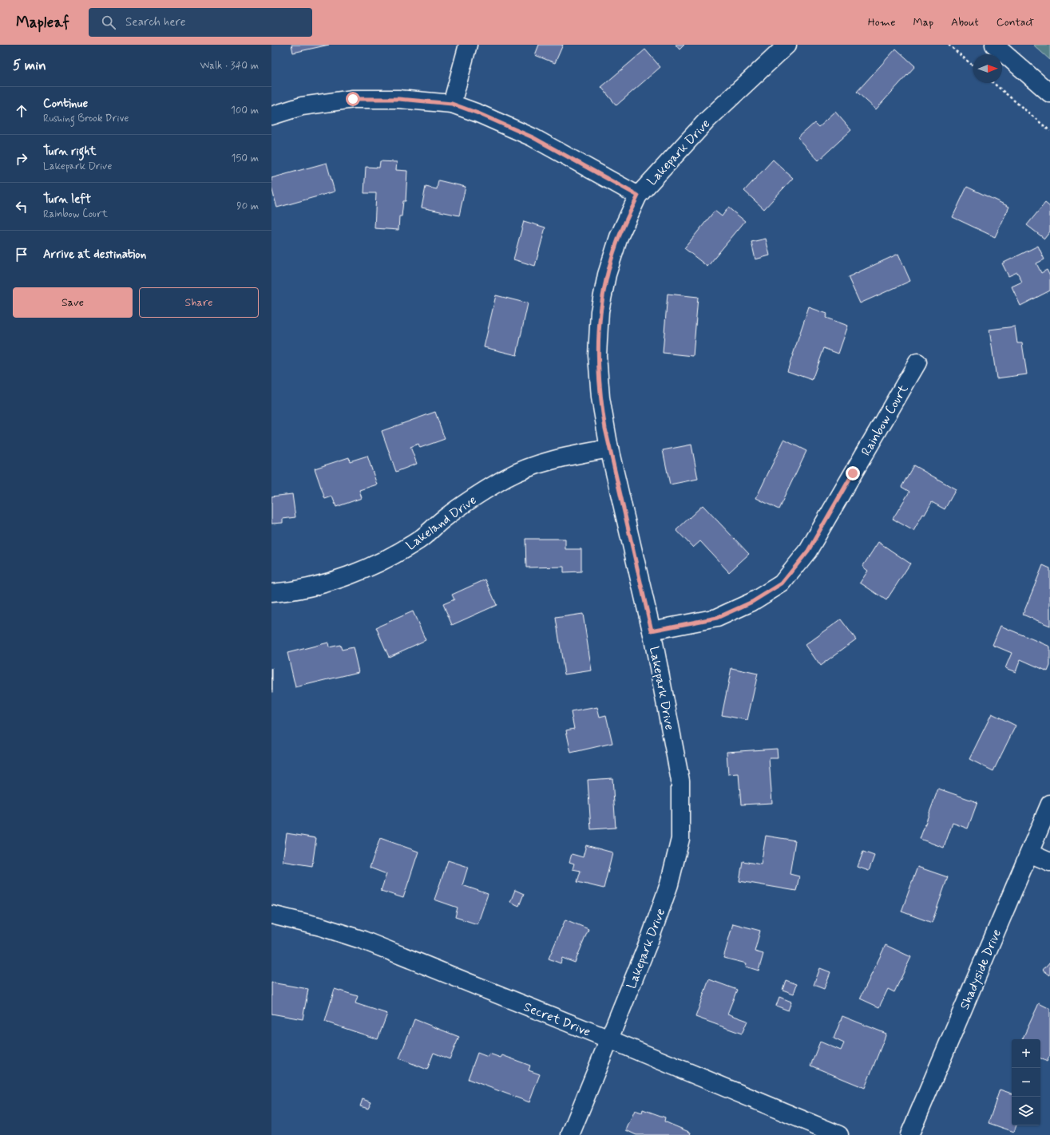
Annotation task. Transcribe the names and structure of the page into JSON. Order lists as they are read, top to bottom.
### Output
{
  "streets": {
    "street": [
      "Lakepark Drive",
      "Rainbow Court",
      "Lakeland Drive",
      "Shadyside Drive",
      "Secret Drive"
    ]
  },
  "crossings": [
    ["Lakepark Drive", "Rainbow Court"],
    ["Lakepark Drive", "Lakeland Drive"],
    ["Lakepark Drive", "Secret Drive"]
  ],
  "north": "right",
  "page": {
    "header": "Mapleaf",
    "search": "Search here",
    "nav": [
      "Home",
      "Map",
      "About",
      "Contact"
    ],
    "heading": ["5 min", "Walk · 340 m"],
    "list": [
      ["Continue", "Rushing Brook Drive", "100 m"],
      ["Turn right", "Lakepark Drive", "150 m"],
      ["Turn left", "Rainbow Court", "90 m"],
      "Arrive at destination"
    ],
    "buttons": ["Save", "Share"],
    "map_buttons": ["+", "−"]
  }
}
